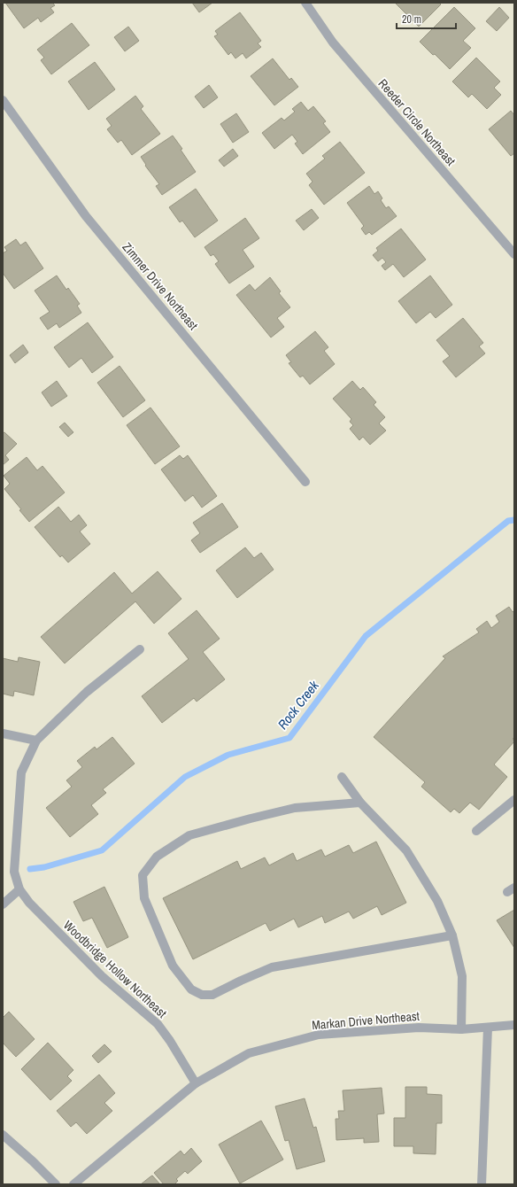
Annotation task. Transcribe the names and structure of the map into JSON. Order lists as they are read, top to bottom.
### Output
{
  "streets": {
    "street": [
      "Reeder Circle Northeast",
      "Zimmer Drive Northeast",
      "Woodbridge Hollow Northeast",
      "Markan Drive Northeast"
    ]
  },
  "crossings": [
    ["Woodbridge Hollow Northeast", "Markan Drive Northeast"]
  ],
  "water": ["Rock Creek"],
  "scale_bar": "20 m"
}
